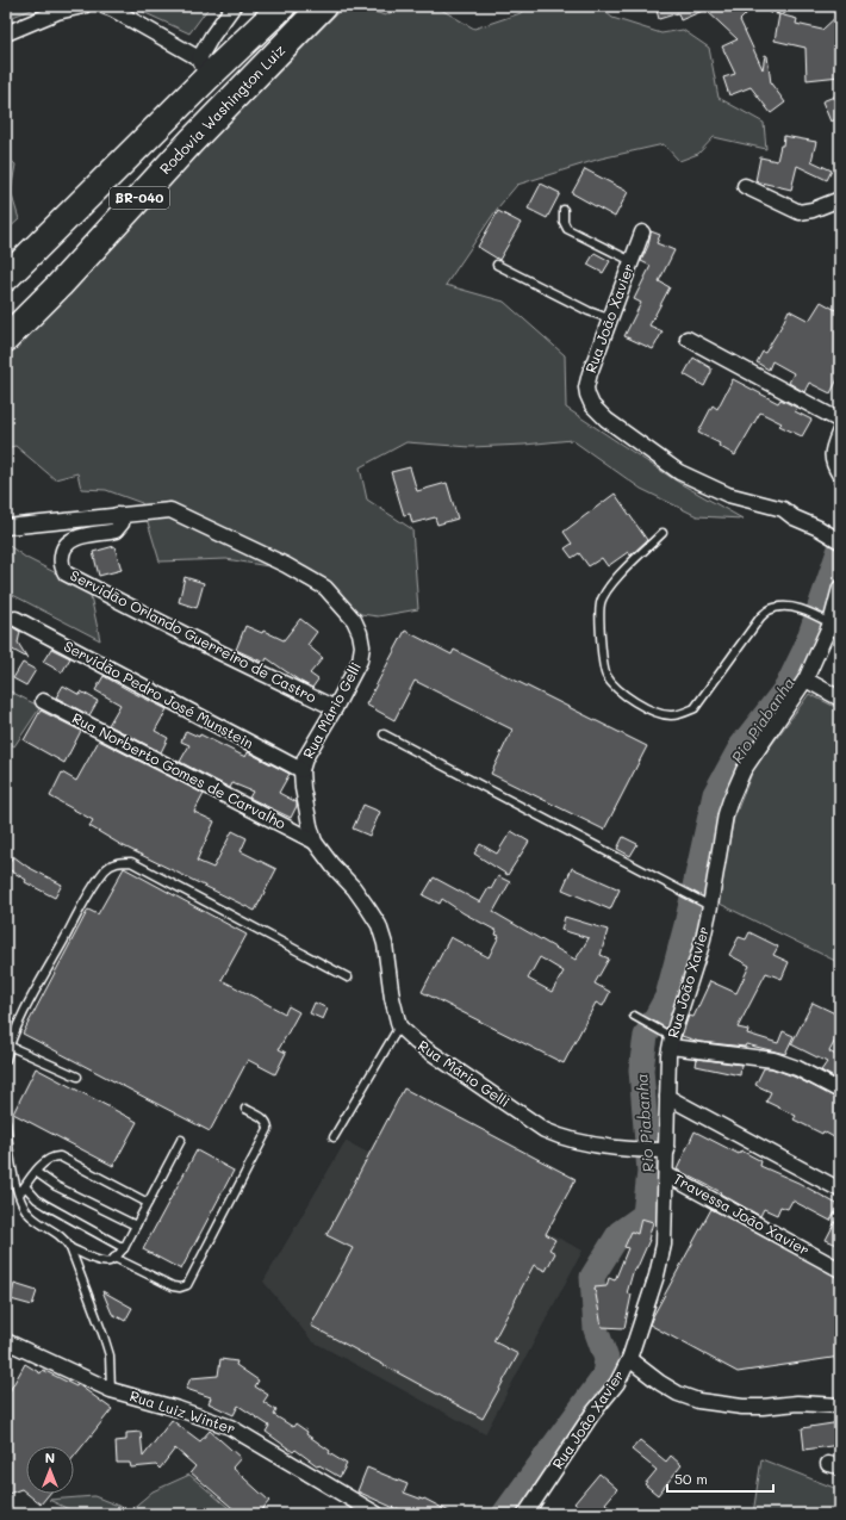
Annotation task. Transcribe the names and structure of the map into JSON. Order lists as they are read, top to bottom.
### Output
{
  "streets": {
    "highway": ["Rodovia Washington Luiz", "BR-040"],
    "street": [
      "Rua João Xavier",
      "Servidão Orlando Guerreiro de Castro",
      "Servidão Pedro José Munstein",
      "Rua Mário Gelli",
      "Rua Norberto Gomes de Carvalho",
      "Travessa João Xavier",
      "Rua Luiz Winter"
    ]
  },
  "crossings": [
    ["Rua João Xavier", "Rua Mário Gelli"],
    ["Rua João Xavier", "Travessa João Xavier"],
    ["Servidão Orlando Guerreiro de Castro", "Rua Mário Gelli"],
    ["Servidão Pedro José Munstein", "Rua Mário Gelli"],
    ["Rua Mário Gelli", "Rua Norberto Gomes de Carvalho"]
  ],
  "water": ["Rio Piabanha"],
  "scale_bar": "50 m",
  "north": "top"
}
